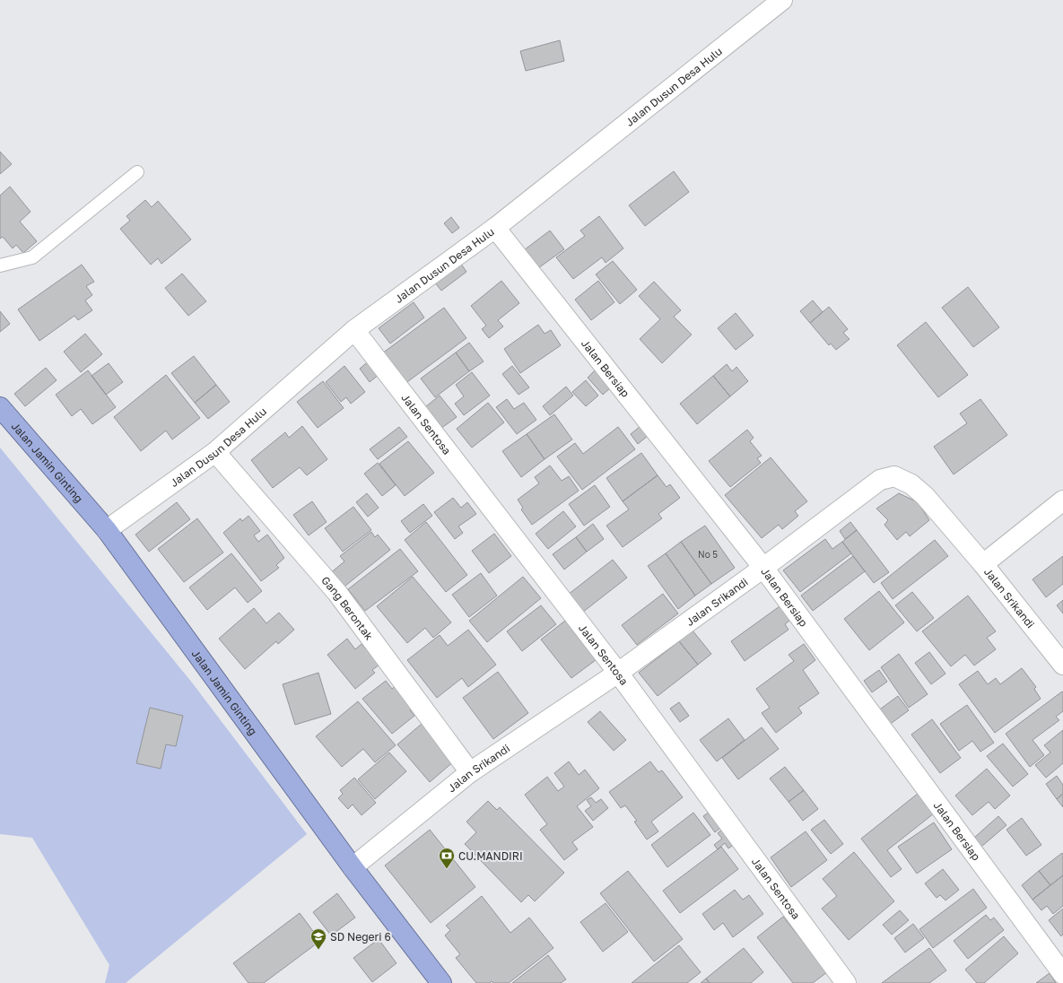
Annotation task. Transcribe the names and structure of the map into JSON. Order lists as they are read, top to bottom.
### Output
{
  "streets": {
    "highway": ["Jalan Jamin Ginting"],
    "street": [
      "Jalan Dusun Desa Hulu",
      "Jalan Bersiap",
      "Jalan Sentosa",
      "Jalan Srikandi",
      "Gang Berontak"
    ]
  },
  "crossings": [
    ["Jalan Dusun Desa Hulu", "Jalan Bersiap"],
    ["Jalan Dusun Desa Hulu", "Jalan Sentosa"],
    ["Jalan Dusun Desa Hulu", "Jalan Jamin Ginting"],
    ["Jalan Dusun Desa Hulu", "Gang Berontak"],
    ["Jalan Bersiap", "Jalan Srikandi"],
    ["Jalan Sentosa", "Jalan Srikandi"],
    ["Jalan Jamin Ginting", "Jalan Srikandi"],
    ["Jalan Srikandi", "Gang Berontak"]
  ],
  "places": {
    "bank": ["CU.MANDIRI"],
    "school or university": ["SD Negeri 6"]
  },
  "house_numbers": ["No 5"]
}
